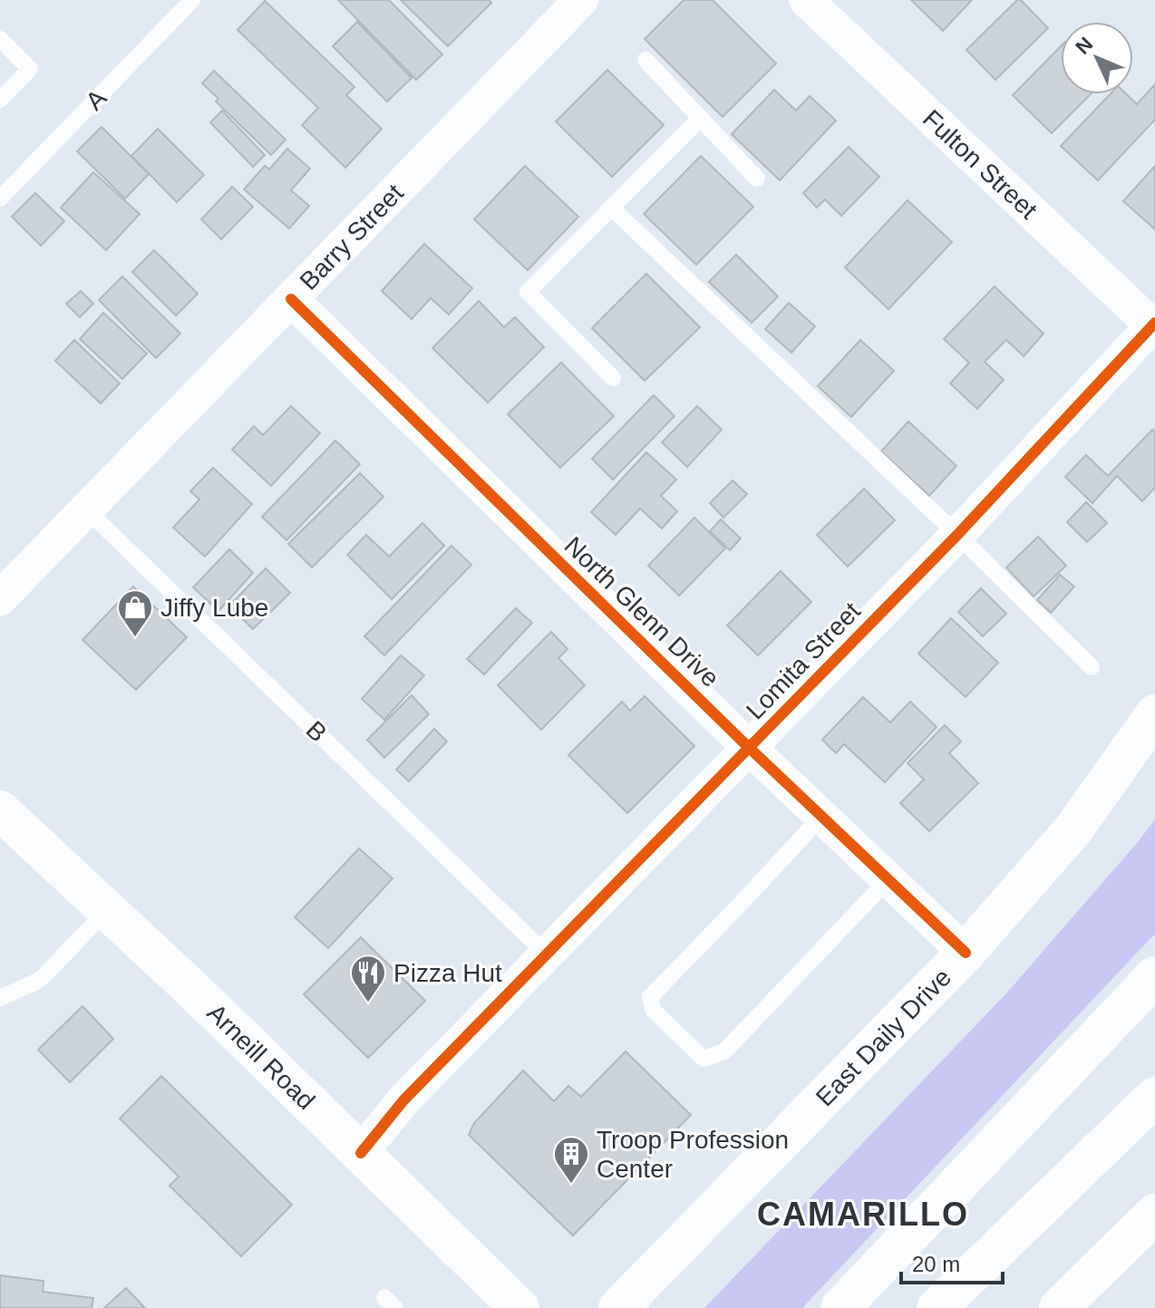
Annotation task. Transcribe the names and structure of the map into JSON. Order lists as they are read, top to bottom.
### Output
{
  "streets": {
    "main road": ["East Daily Drive", "Arneill Road"],
    "street": [
      "Fulton Street",
      "Barry Street",
      "North Glenn Drive",
      "Lomita Street"
    ],
    "lane": ["A", "B"]
  },
  "crossings": [
    ["Fulton Street", "Lomita Street"],
    ["Barry Street", "North Glenn Drive"],
    ["Barry Street", "B"],
    ["North Glenn Drive", "Lomita Street"],
    ["North Glenn Drive", "East Daily Drive"],
    ["Lomita Street", "B"],
    ["Lomita Street", "Arneill Road"]
  ],
  "districts": ["CAMARILLO"],
  "places": {
    "shop": ["Jiffy Lube"],
    "restaurant": ["Pizza Hut"],
    "building": ["Troop Profession Center"]
  },
  "scale_bar": "20 m",
  "north": "top left"
}
